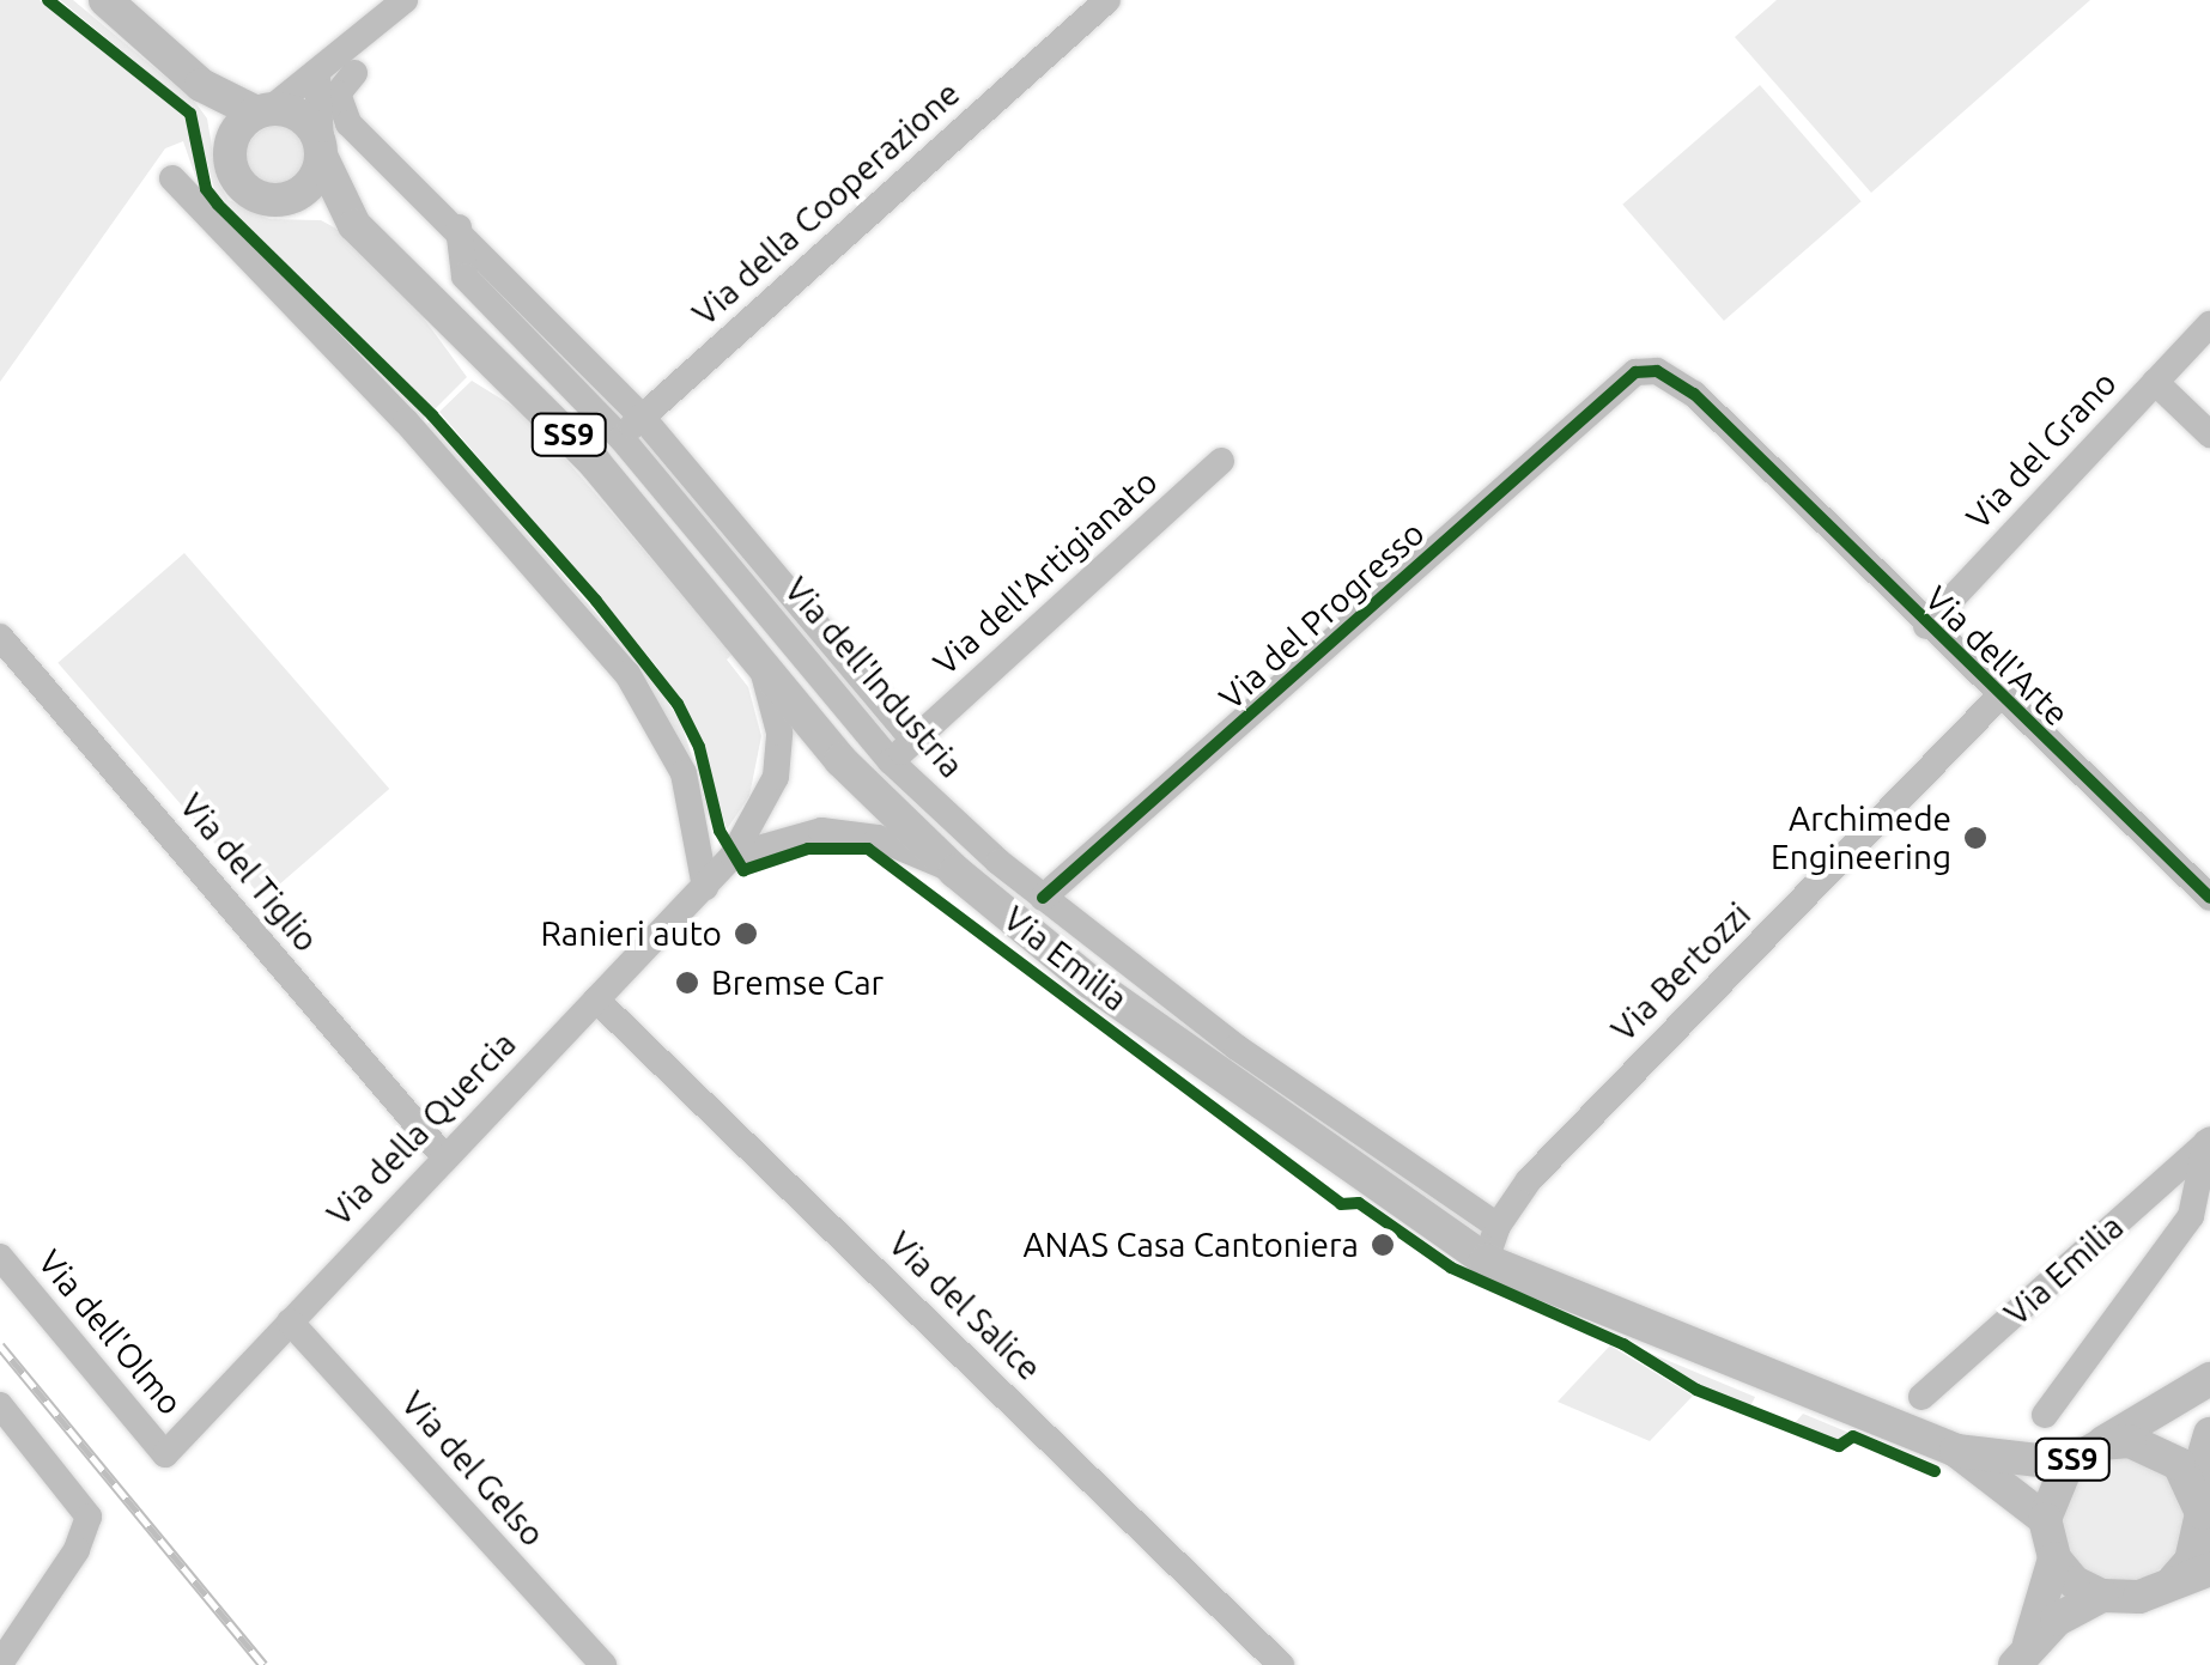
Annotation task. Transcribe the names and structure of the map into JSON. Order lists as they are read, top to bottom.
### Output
{
  "streets": {
    "main road": ["SS9", "Via Emilia"],
    "street": [
      "Via della Cooperazione",
      "Via del Grano",
      "Via dell'Artigianato",
      "Via del Progresso",
      "Via dell'Arte",
      "Via dell'Industria",
      "Via del Tiglio",
      "Via Bertozzi",
      "Via della Quercia",
      "Via del Salice",
      "Via dell'Olmo",
      "Via del Gelso"
    ]
  },
  "crossings": [
    ["Via della Cooperazione", "Via dell'Industria"],
    ["Via della Cooperazione", "Via Emilia"],
    ["SS9", "Via Emilia"],
    ["Via del Grano", "Via dell'Arte"],
    ["Via dell'Artigianato", "Via dell'Industria"],
    ["Via dell'Artigianato", "Via Emilia"],
    ["Via del Progresso", "Via dell'Arte"],
    ["Via del Progresso", "Via dell'Industria"],
    ["Via dell'Arte", "Via Bertozzi"],
    ["Via dell'Industria", "Via Emilia"],
    ["Via dell'Industria", "Via Bertozzi"],
    ["Via del Tiglio", "Via della Quercia"],
    ["Via Emilia", "Via Bertozzi"],
    ["Via Emilia", "Via della Quercia"],
    ["Via della Quercia", "Via del Salice"],
    ["Via della Quercia", "Via dell'Olmo"],
    ["Via della Quercia", "Via del Gelso"]
  ],
  "places": [
    "Archimede Engineering",
    "Ranieri auto",
    "Bremse Car",
    "ANAS Casa Cantoniera"
  ]
}
